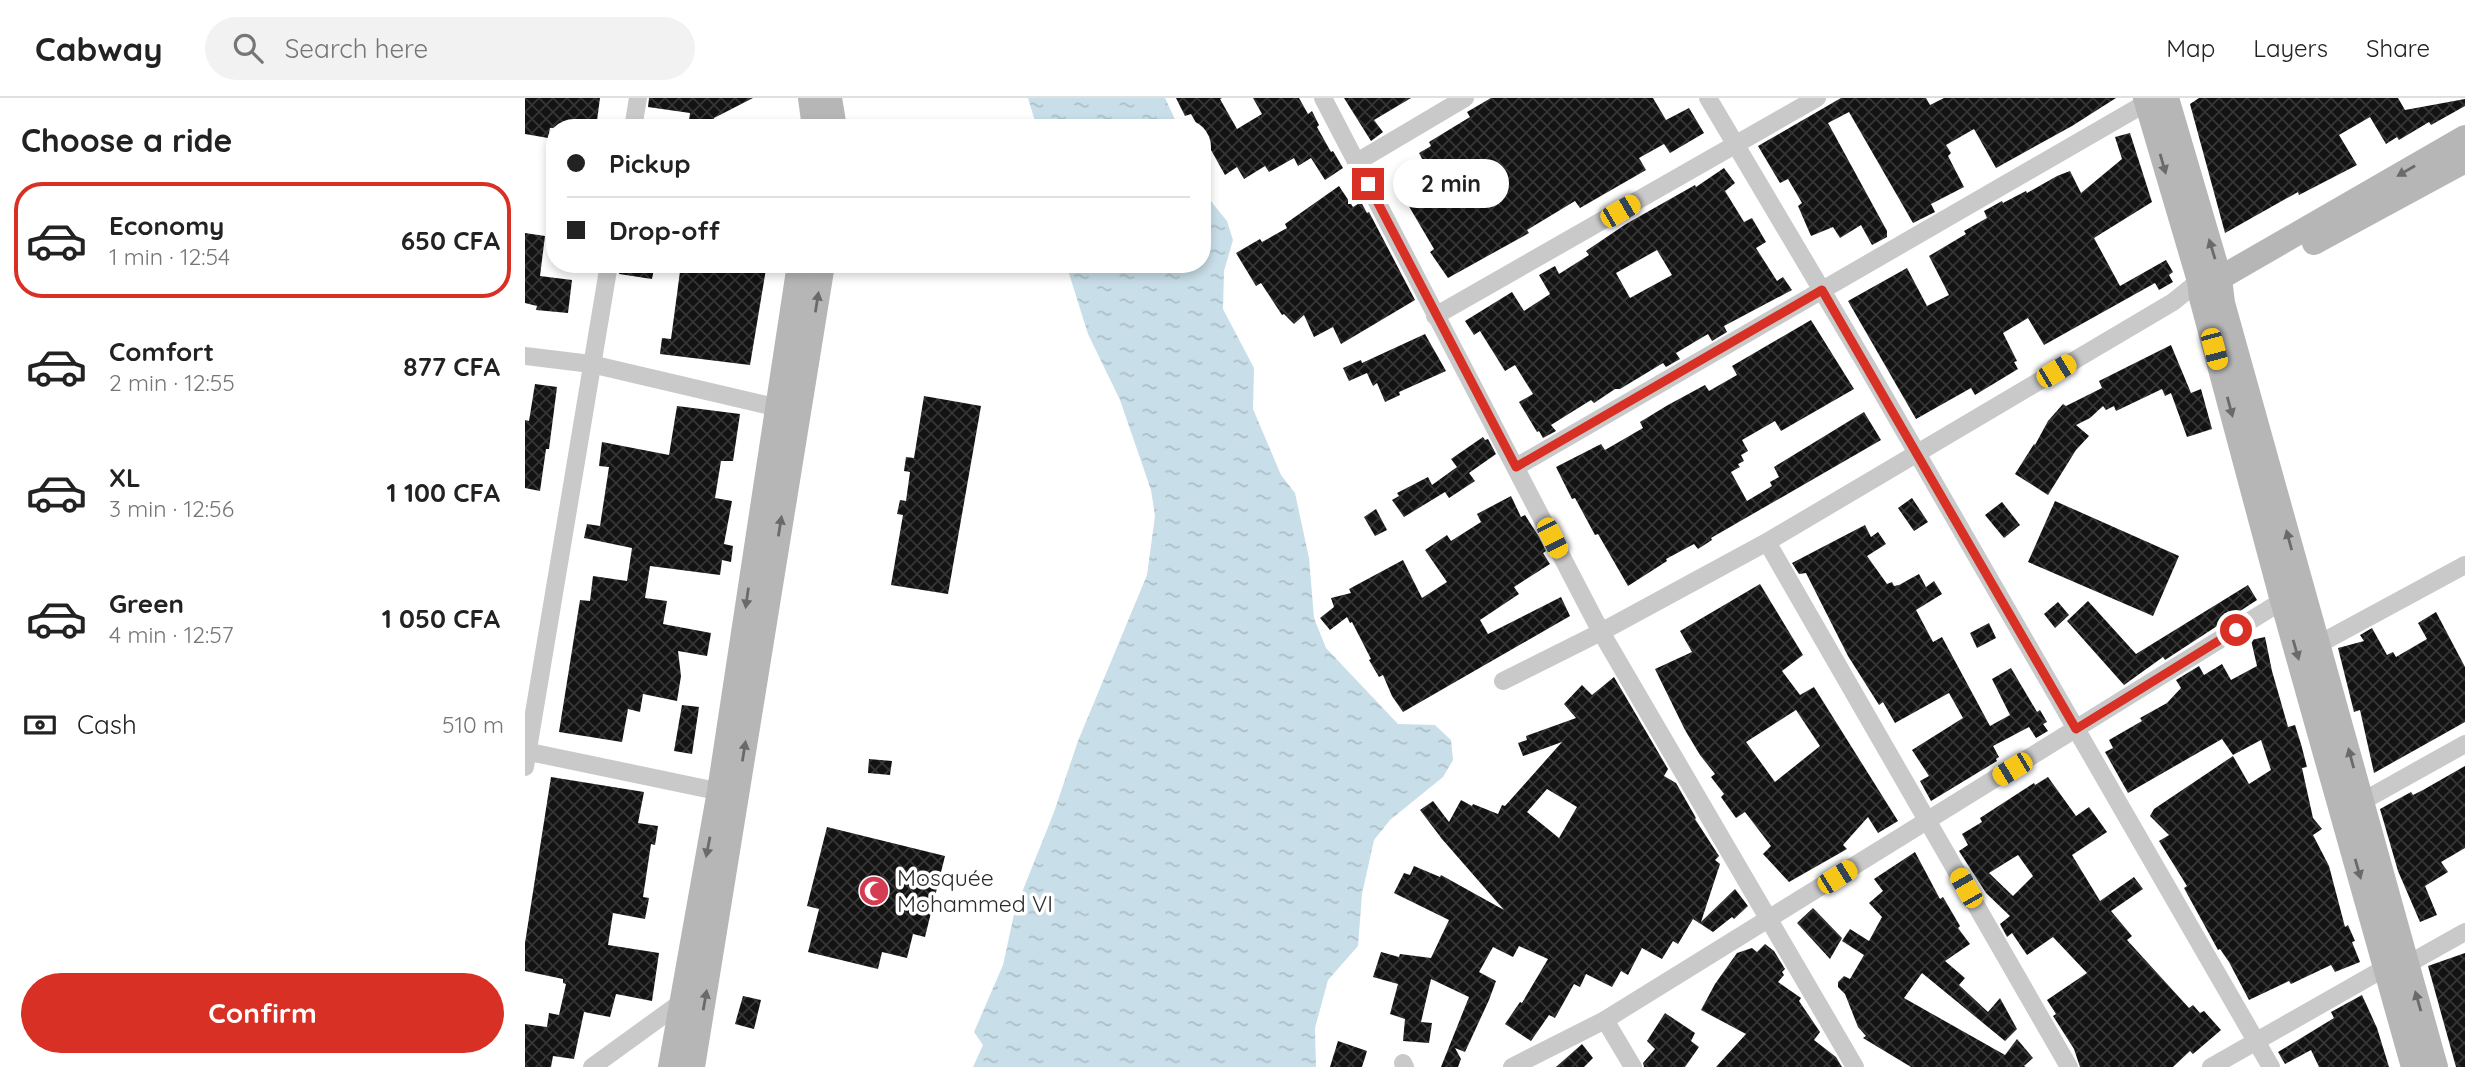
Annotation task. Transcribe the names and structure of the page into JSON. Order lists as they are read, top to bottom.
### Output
{
  "places": {
    "mosque": ["Mosquée Mohammed VI"]
  },
  "page": {
    "header": "Cabway",
    "search": "Search here",
    "nav": ["Map", "Layers", "Share"],
    "heading": "Choose a ride",
    "banner": ["Pickup", "Drop-off"],
    "bubble": "2 min",
    "list": [
      {
        "name": "Economy",
        "note": "1 min · 12:54",
        "value": "650 CFA"
      },
      {
        "name": "Comfort",
        "note": "2 min · 12:55",
        "value": "877 CFA"
      },
      {
        "name": "XL",
        "note": "3 min · 12:56",
        "value": "1 100 CFA"
      },
      {
        "name": "Green",
        "note": "4 min · 12:57",
        "value": "1 050 CFA"
      }
    ],
    "pay": ["Cash", "510 m"],
    "buttons": "Confirm"
  }
}
